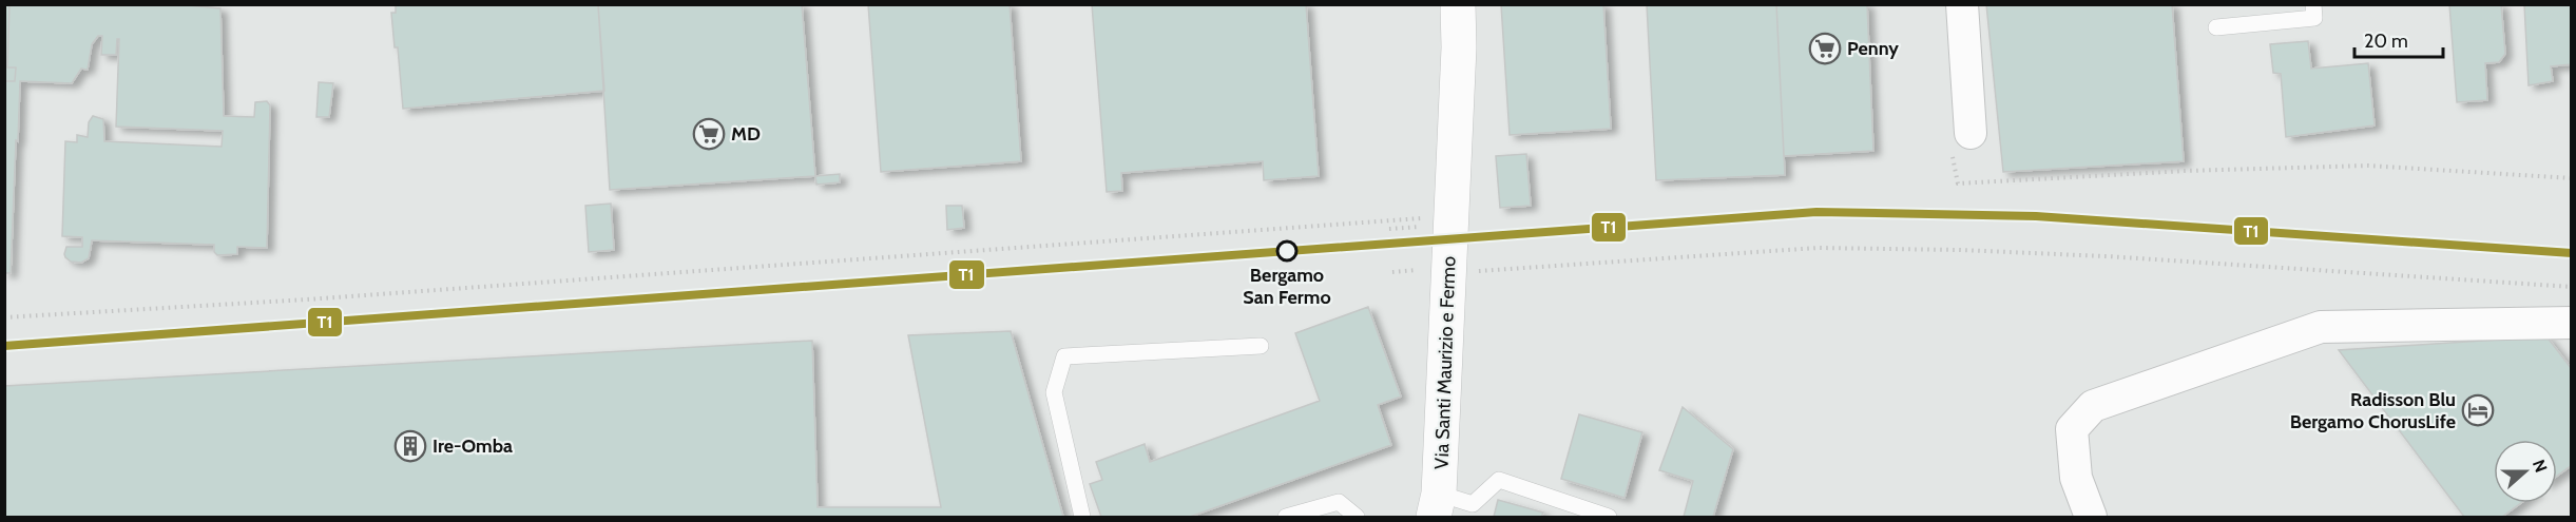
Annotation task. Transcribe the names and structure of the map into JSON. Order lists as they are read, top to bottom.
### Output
{
  "streets": {
    "street": ["Via Santi Maurizio e Fermo"]
  },
  "places": {
    "supermarket": ["Penny", "MD"],
    "other": ["Bergamo San Fermo"],
    "hotel": ["Radisson Blu Bergamo ChorusLife"],
    "building": ["Ire-Omba"]
  },
  "lines": ["transit line T1"],
  "scale_bar": "20 m",
  "north": "right"
}
